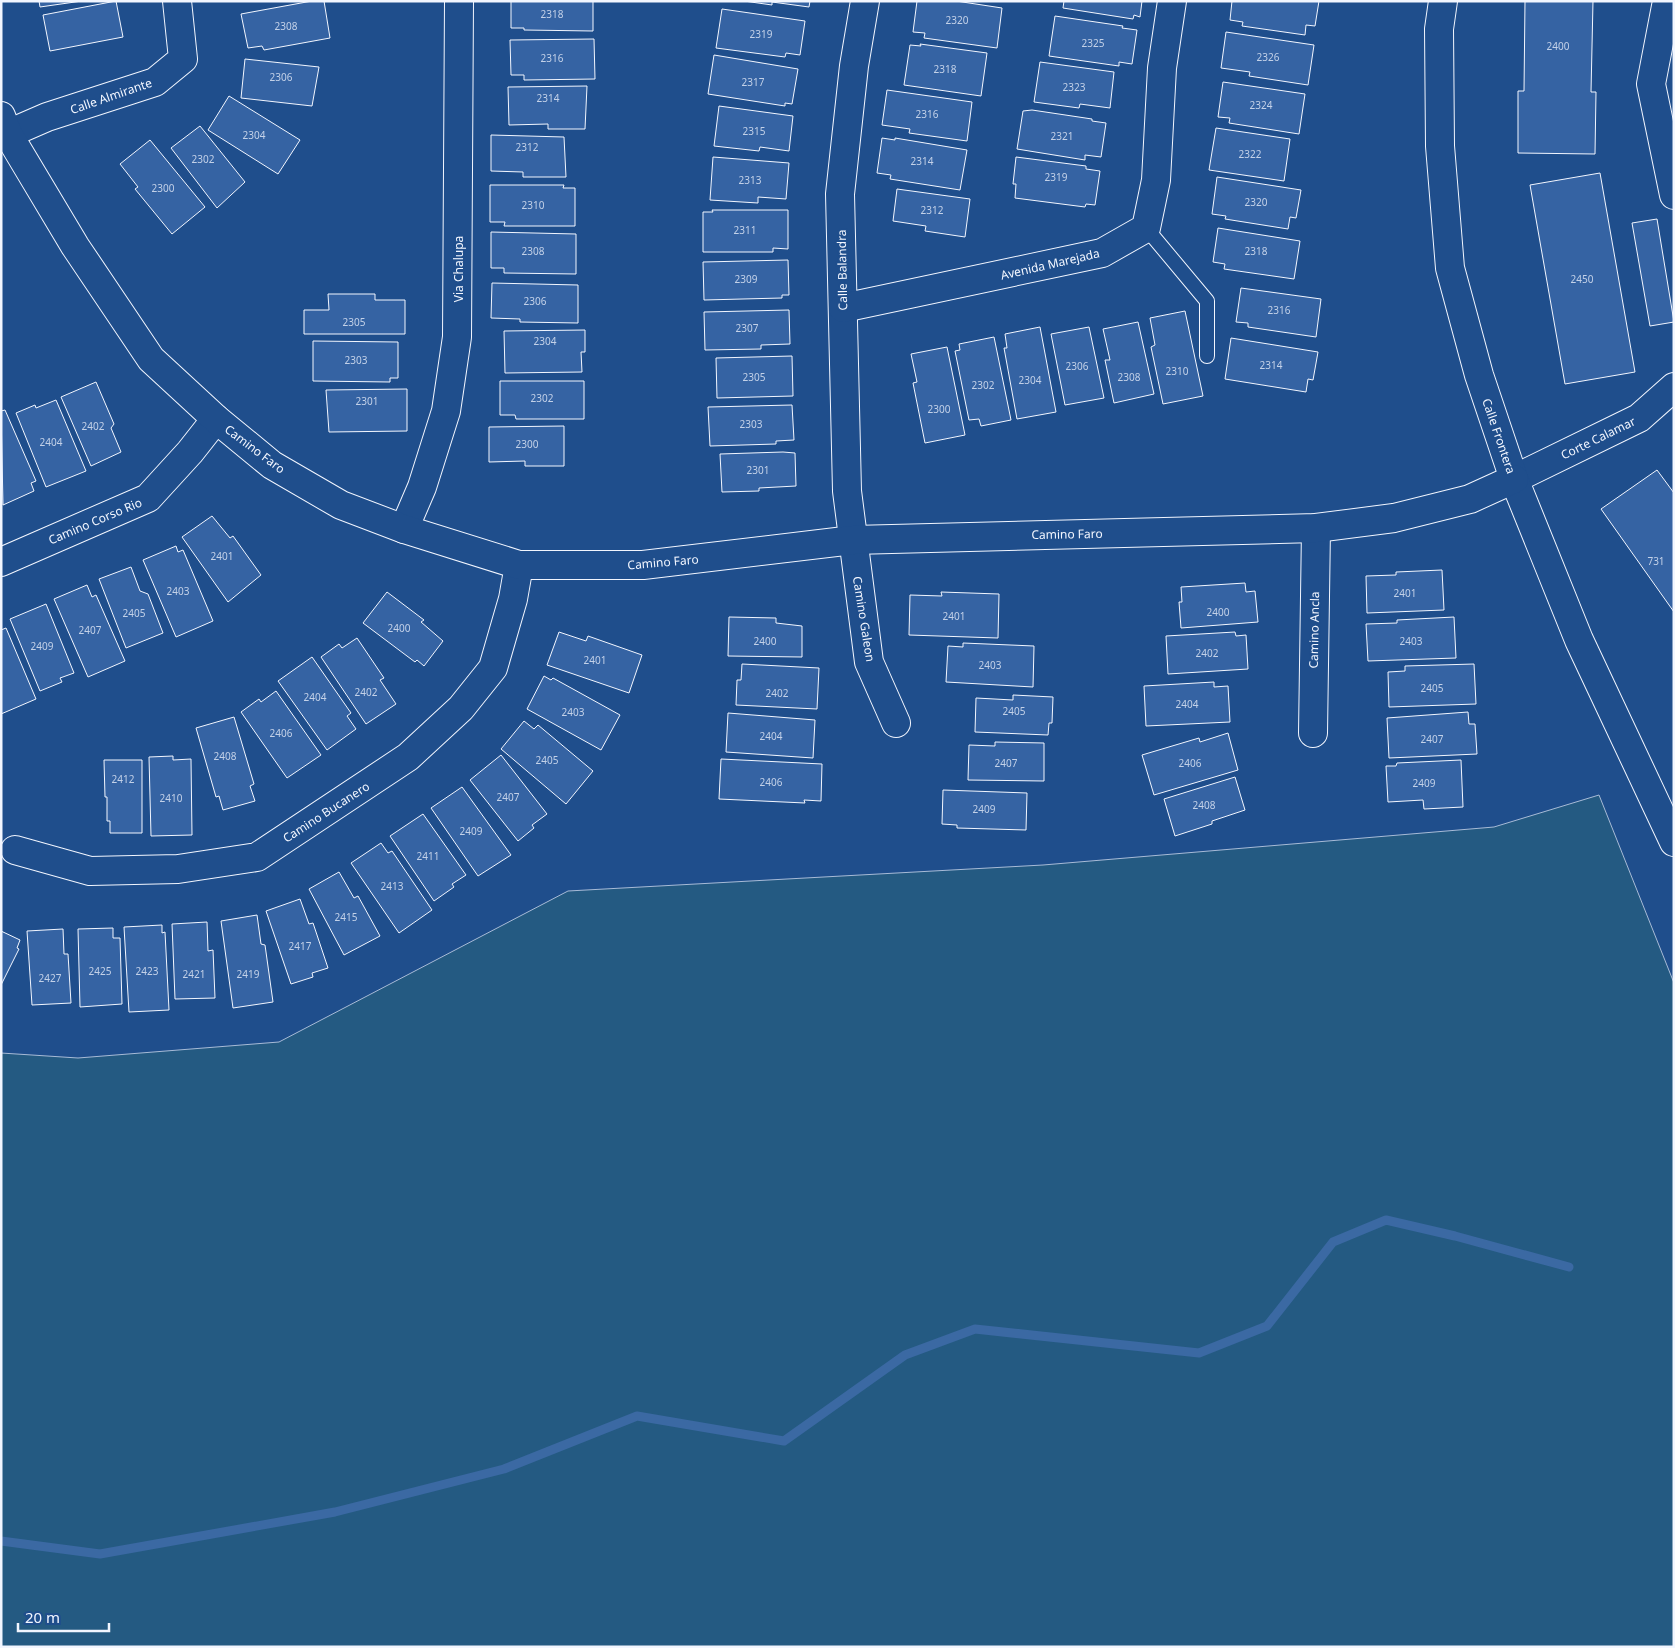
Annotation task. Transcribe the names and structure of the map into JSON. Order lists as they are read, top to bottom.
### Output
{
  "streets": {
    "street": [
      "Calle Almirante",
      "Avenida Marejada",
      "Via Chalupa",
      "Calle Balandra",
      "Calle Frontera",
      "Corte Calamar",
      "Camino Faro",
      "Camino Corso Rio",
      "Camino Galeon",
      "Camino Ancla",
      "Camino Bucanero"
    ]
  },
  "crossings": [
    ["Calle Almirante", "Camino Faro"],
    ["Avenida Marejada", "Calle Balandra"],
    ["Via Chalupa", "Camino Faro"],
    ["Calle Balandra", "Camino Faro"],
    ["Calle Balandra", "Camino Galeon"],
    ["Calle Frontera", "Corte Calamar"],
    ["Calle Frontera", "Camino Faro"],
    ["Corte Calamar", "Camino Faro"],
    ["Camino Faro", "Camino Corso Rio"],
    ["Camino Faro", "Camino Galeon"],
    ["Camino Faro", "Camino Ancla"],
    ["Camino Faro", "Camino Bucanero"]
  ],
  "house_numbers": [
    "2318",
    "2320",
    "2308",
    "2319",
    "2325",
    "2400",
    "2326",
    "2316",
    "2318",
    "2306",
    "2317",
    "2323",
    "2314",
    "2324",
    "2316",
    "2315",
    "2304",
    "2321",
    "2312",
    "2322",
    "2302",
    "2314",
    "2319",
    "2313",
    "2300",
    "2320",
    "2310",
    "2312",
    "2311",
    "2308",
    "2318",
    "2309",
    "2450",
    "2306",
    "2316",
    "2305",
    "2307",
    "2304",
    "2303",
    "2314",
    "2306",
    "2310",
    "2305",
    "2308",
    "2304",
    "2302",
    "2302",
    "2301",
    "2300",
    "2303",
    "2402",
    "2404",
    "2300",
    "2301",
    "2401",
    "731",
    "2403",
    "2401",
    "2400",
    "2405",
    "2401",
    "2400",
    "2407",
    "2400",
    "2403",
    "2409",
    "2402",
    "2401",
    "2403",
    "2405",
    "2402",
    "2402",
    "2404",
    "2404",
    "2405",
    "2403",
    "2406",
    "2404",
    "2407",
    "2408",
    "2405",
    "2407",
    "2406",
    "2412",
    "2406",
    "2409",
    "2407",
    "2410",
    "2408",
    "2409",
    "2409",
    "2411",
    "2413",
    "2415",
    "2417",
    "2425",
    "2423",
    "2421",
    "2419",
    "2427"
  ],
  "scale_bar": "20 m"
}
